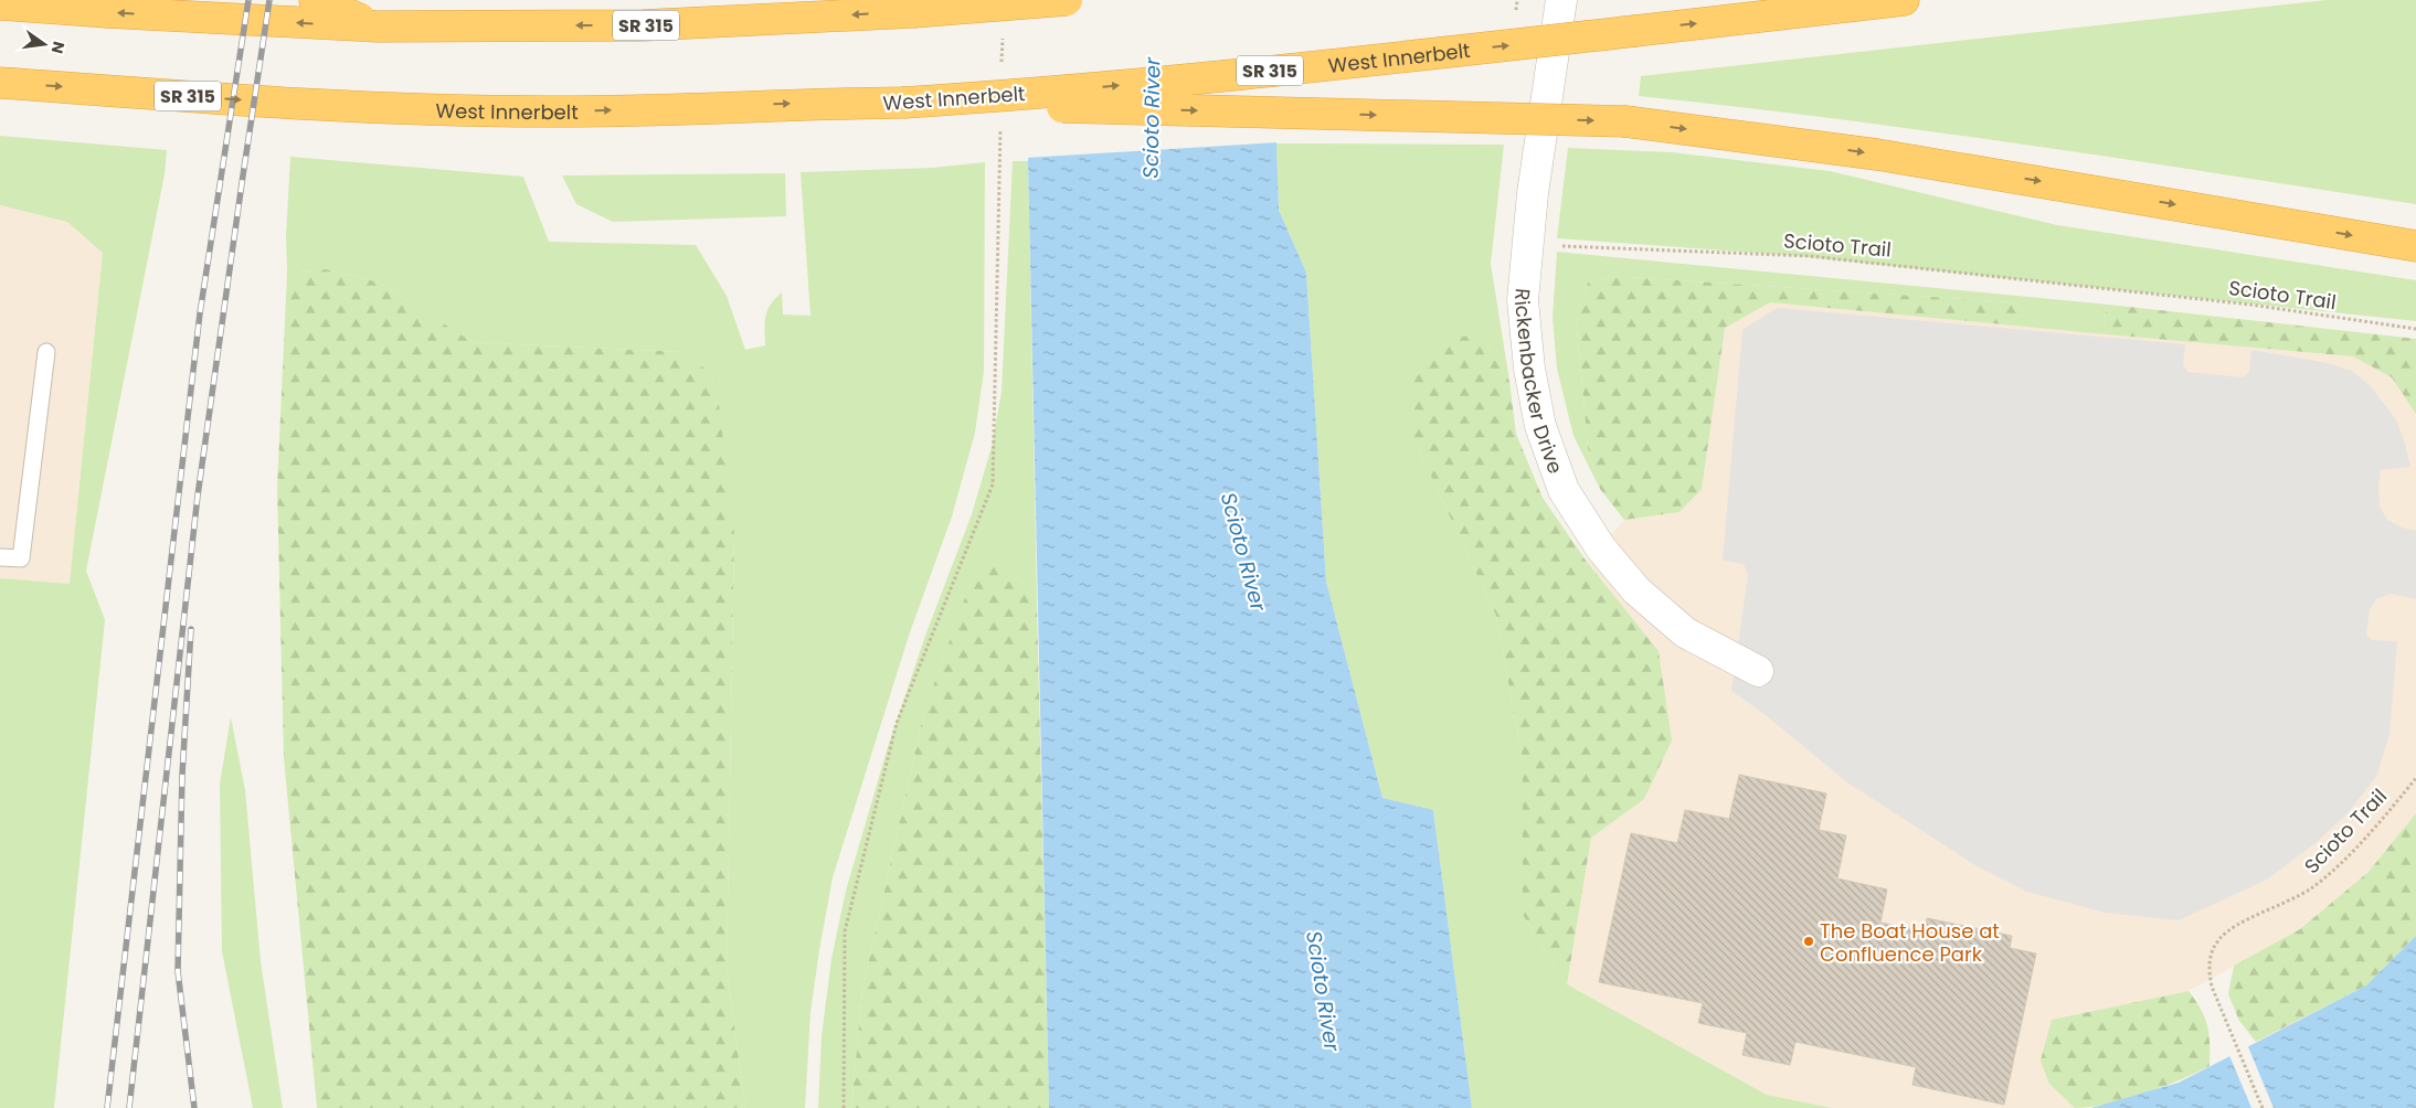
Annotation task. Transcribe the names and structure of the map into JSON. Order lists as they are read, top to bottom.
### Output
{
  "streets": {
    "highway": ["SR 315", "West Innerbelt"],
    "street": ["Rickenbacker Drive"],
    "path": ["Scioto Trail"]
  },
  "crossings": [
    ["Scioto Trail", "Rickenbacker Drive"]
  ],
  "water": ["Scioto River"],
  "places": ["The Boat House at Confluence Park"],
  "north": "right"
}
